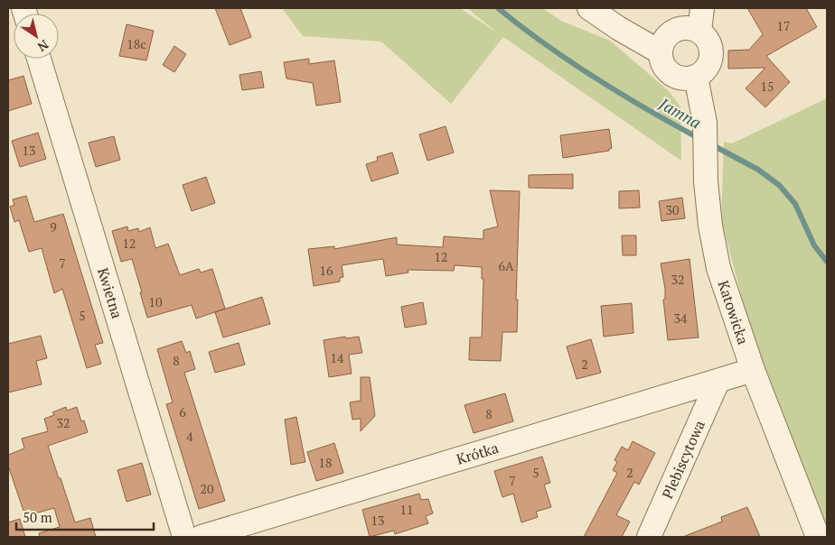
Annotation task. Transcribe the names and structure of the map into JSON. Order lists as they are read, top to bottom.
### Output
{
  "streets": {
    "street": [
      "Kwietna",
      "Katowicka",
      "Krótka",
      "Plebiscytowa"
    ]
  },
  "crossings": [
    ["Katowicka", "Krótka"],
    ["Krótka", "Plebiscytowa"]
  ],
  "water": ["Jamna"],
  "house_numbers": [
    "17",
    "18c",
    "15",
    "13",
    "30",
    "9",
    "12",
    "12",
    "7",
    "6A",
    "16",
    "32",
    "10",
    "5",
    "34",
    "14",
    "8",
    "2",
    "6",
    "8",
    "32",
    "4",
    "18",
    "5",
    "2",
    "7",
    "20",
    "11",
    "13"
  ],
  "scale_bar": "50 m",
  "north": "bottom right"
}
